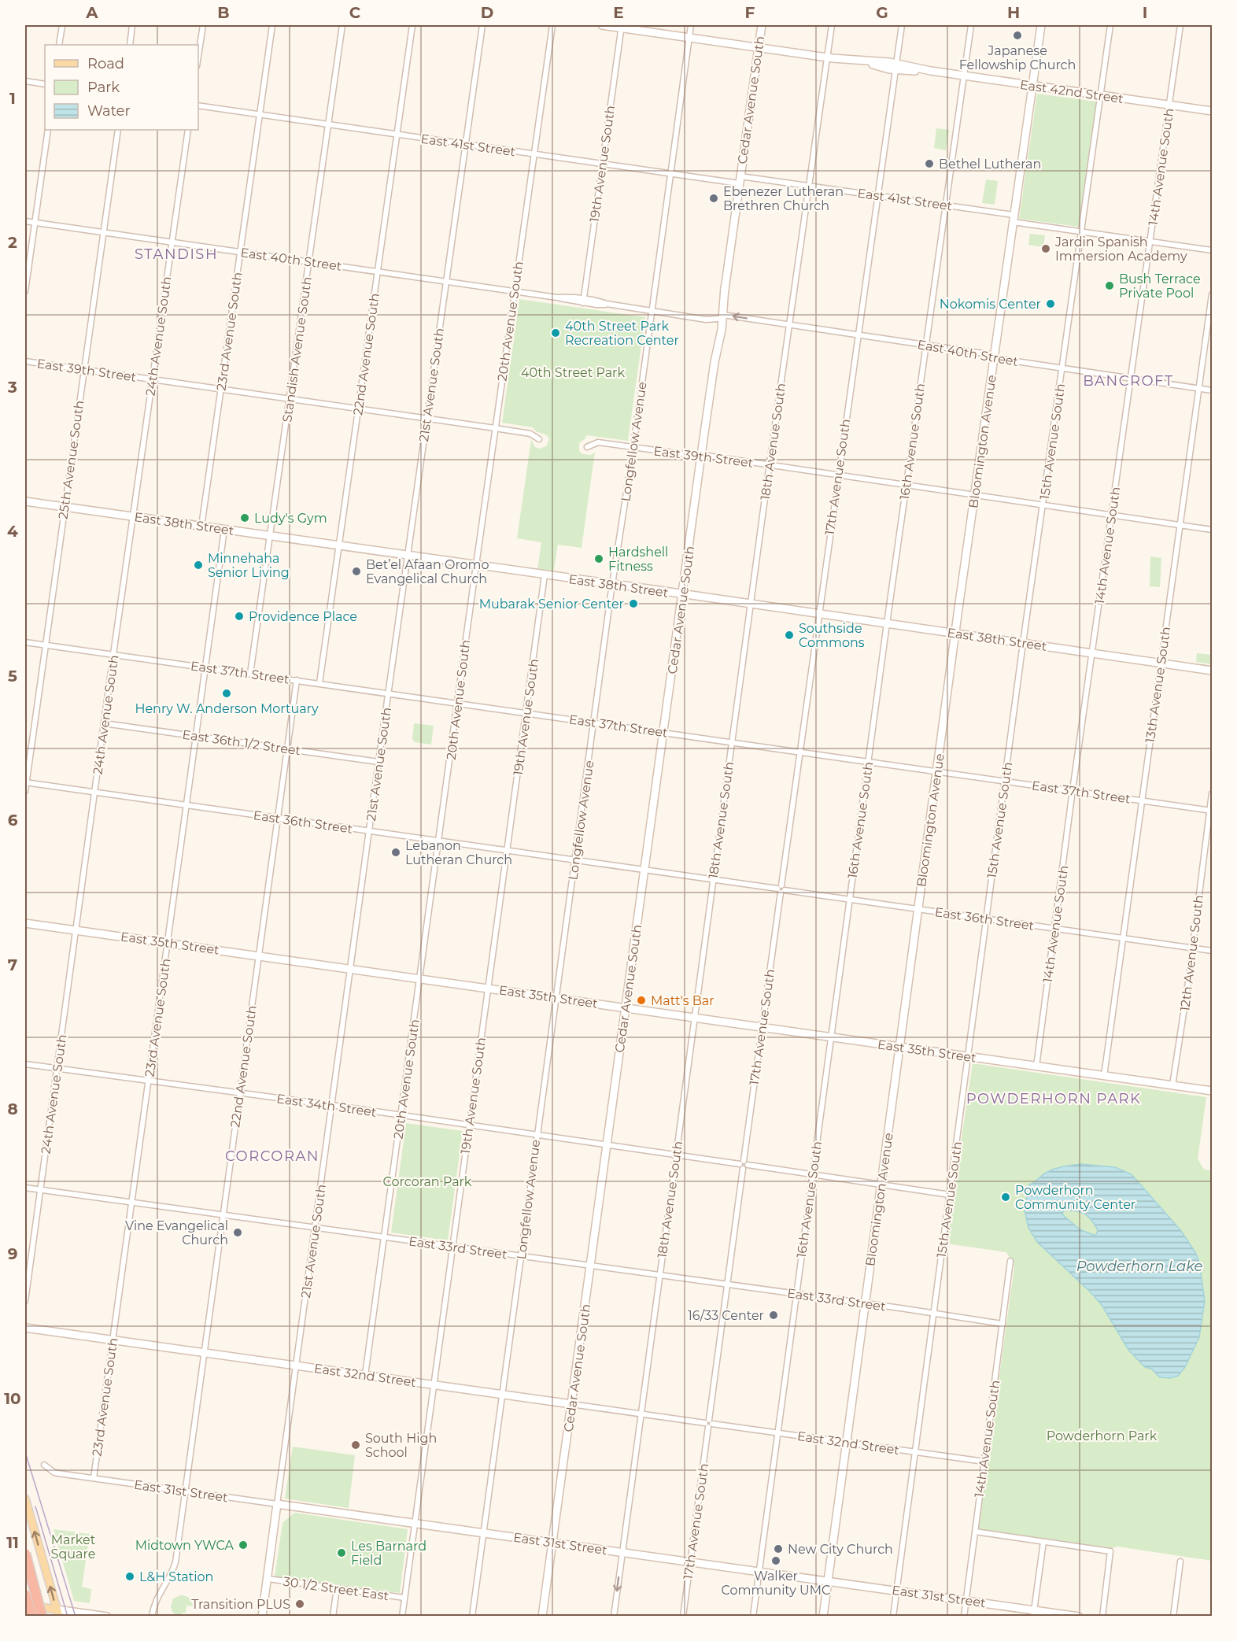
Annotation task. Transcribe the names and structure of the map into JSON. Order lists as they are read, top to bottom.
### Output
{
  "streets": {
    "street": [
      "East 42nd Street",
      "Cedar Avenue South",
      "East 41st Street",
      "19th Avenue South",
      "14th Avenue South",
      "East 40th Street",
      "20th Avenue South",
      "23rd Avenue South",
      "24th Avenue South",
      "Standish Avenue South",
      "22nd Avenue South",
      "East 39th Street",
      "21st Avenue South",
      "Longfellow Avenue",
      "18th Avenue South",
      "16th Avenue South",
      "Bloomington Avenue",
      "15th Avenue South",
      "25th Avenue South",
      "17th Avenue South",
      "East 38th Street",
      "East 37th Street",
      "13th Avenue South",
      "East 36th 1/2 Street",
      "East 36th Street",
      "East 35th Street",
      "12th Avenue South",
      "East 34th Street",
      "East 33rd Street",
      "East 32nd Street",
      "East 31st Street",
      "30 1/2 Street East"
    ]
  },
  "crossings": [
    ["East 42nd Street", "Cedar Avenue South"],
    ["East 42nd Street", "19th Avenue South"],
    ["East 42nd Street", "14th Avenue South"],
    ["East 42nd Street", "Longfellow Avenue"],
    ["East 42nd Street", "18th Avenue South"],
    ["East 42nd Street", "16th Avenue South"],
    ["East 42nd Street", "Bloomington Avenue"],
    ["East 42nd Street", "15th Avenue South"],
    ["East 42nd Street", "17th Avenue South"],
    ["Cedar Avenue South", "East 41st Street"],
    ["Cedar Avenue South", "East 40th Street"],
    ["Cedar Avenue South", "East 39th Street"],
    ["Cedar Avenue South", "East 38th Street"],
    ["Cedar Avenue South", "East 37th Street"],
    ["Cedar Avenue South", "East 36th Street"],
    ["Cedar Avenue South", "East 35th Street"],
    ["Cedar Avenue South", "East 34th Street"],
    ["Cedar Avenue South", "East 33rd Street"],
    ["Cedar Avenue South", "East 32nd Street"],
    ["Cedar Avenue South", "East 31st Street"],
    ["East 41st Street", "19th Avenue South"],
    ["East 41st Street", "14th Avenue South"],
    ["East 41st Street", "20th Avenue South"],
    ["East 41st Street", "23rd Avenue South"],
    ["East 41st Street", "Standish Avenue South"],
    ["East 41st Street", "22nd Avenue South"],
    ["East 41st Street", "21st Avenue South"],
    ["East 41st Street", "Longfellow Avenue"],
    ["East 41st Street", "18th Avenue South"],
    ["East 41st Street", "16th Avenue South"],
    ["East 41st Street", "Bloomington Avenue"],
    ["East 41st Street", "15th Avenue South"],
    ["East 41st Street", "17th Avenue South"],
    ["19th Avenue South", "East 40th Street"],
    ["19th Avenue South", "East 38th Street"],
    ["19th Avenue South", "East 37th Street"],
    ["19th Avenue South", "East 36th Street"],
    ["19th Avenue South", "East 35th Street"],
    ["19th Avenue South", "East 34th Street"],
    ["19th Avenue South", "East 33rd Street"],
    ["19th Avenue South", "East 32nd Street"],
    ["19th Avenue South", "East 31st Street"],
    ["19th Avenue South", "30 1/2 Street East"],
    ["14th Avenue South", "East 40th Street"],
    ["14th Avenue South", "East 39th Street"],
    ["14th Avenue South", "East 38th Street"],
    ["14th Avenue South", "East 37th Street"],
    ["14th Avenue South", "East 36th Street"],
    ["14th Avenue South", "East 35th Street"],
    ["14th Avenue South", "East 33rd Street"],
    ["14th Avenue South", "East 32nd Street"],
    ["14th Avenue South", "East 31st Street"],
    ["East 40th Street", "20th Avenue South"],
    ["East 40th Street", "23rd Avenue South"],
    ["East 40th Street", "24th Avenue South"],
    ["East 40th Street", "Standish Avenue South"],
    ["East 40th Street", "22nd Avenue South"],
    ["East 40th Street", "21st Avenue South"],
    ["East 40th Street", "Longfellow Avenue"],
    ["East 40th Street", "18th Avenue South"],
    ["East 40th Street", "16th Avenue South"],
    ["East 40th Street", "Bloomington Avenue"],
    ["East 40th Street", "15th Avenue South"],
    ["East 40th Street", "25th Avenue South"],
    ["East 40th Street", "17th Avenue South"],
    ["East 40th Street", "13th Avenue South"],
    ["20th Avenue South", "East 39th Street"],
    ["20th Avenue South", "East 38th Street"],
    ["20th Avenue South", "East 37th Street"],
    ["20th Avenue South", "East 36th Street"],
    ["20th Avenue South", "East 35th Street"],
    ["20th Avenue South", "East 34th Street"],
    ["20th Avenue South", "East 33rd Street"],
    ["20th Avenue South", "East 32nd Street"],
    ["23rd Avenue South", "East 39th Street"],
    ["23rd Avenue South", "East 38th Street"],
    ["23rd Avenue South", "East 37th Street"],
    ["23rd Avenue South", "East 36th 1/2 Street"],
    ["23rd Avenue South", "East 36th Street"],
    ["23rd Avenue South", "East 35th Street"],
    ["23rd Avenue South", "East 34th Street"],
    ["23rd Avenue South", "East 33rd Street"],
    ["23rd Avenue South", "East 32nd Street"],
    ["23rd Avenue South", "East 31st Street"],
    ["24th Avenue South", "East 39th Street"],
    ["24th Avenue South", "East 38th Street"],
    ["24th Avenue South", "East 37th Street"],
    ["24th Avenue South", "East 36th 1/2 Street"],
    ["24th Avenue South", "East 36th Street"],
    ["24th Avenue South", "East 35th Street"],
    ["24th Avenue South", "East 34th Street"],
    ["24th Avenue South", "East 33rd Street"],
    ["Standish Avenue South", "East 39th Street"],
    ["Standish Avenue South", "East 38th Street"],
    ["Standish Avenue South", "East 37th Street"],
    ["22nd Avenue South", "East 39th Street"],
    ["22nd Avenue South", "East 38th Street"],
    ["22nd Avenue South", "East 37th Street"],
    ["22nd Avenue South", "East 36th 1/2 Street"],
    ["22nd Avenue South", "East 36th Street"],
    ["22nd Avenue South", "East 35th Street"],
    ["22nd Avenue South", "East 34th Street"],
    ["22nd Avenue South", "East 33rd Street"],
    ["22nd Avenue South", "East 32nd Street"],
    ["22nd Avenue South", "East 31st Street"],
    ["East 39th Street", "21st Avenue South"],
    ["East 39th Street", "Longfellow Avenue"],
    ["East 39th Street", "18th Avenue South"],
    ["East 39th Street", "16th Avenue South"],
    ["East 39th Street", "Bloomington Avenue"],
    ["East 39th Street", "15th Avenue South"],
    ["East 39th Street", "25th Avenue South"],
    ["East 39th Street", "17th Avenue South"],
    ["East 39th Street", "13th Avenue South"],
    ["21st Avenue South", "East 38th Street"],
    ["21st Avenue South", "East 37th Street"],
    ["21st Avenue South", "East 36th 1/2 Street"],
    ["21st Avenue South", "East 36th Street"],
    ["21st Avenue South", "East 35th Street"],
    ["21st Avenue South", "East 34th Street"],
    ["21st Avenue South", "East 33rd Street"],
    ["21st Avenue South", "East 32nd Street"],
    ["21st Avenue South", "East 31st Street"],
    ["Longfellow Avenue", "East 38th Street"],
    ["Longfellow Avenue", "East 37th Street"],
    ["Longfellow Avenue", "East 36th Street"],
    ["Longfellow Avenue", "East 35th Street"],
    ["Longfellow Avenue", "East 34th Street"],
    ["Longfellow Avenue", "East 33rd Street"],
    ["Longfellow Avenue", "East 32nd Street"],
    ["Longfellow Avenue", "East 31st Street"],
    ["18th Avenue South", "East 38th Street"],
    ["18th Avenue South", "East 37th Street"],
    ["18th Avenue South", "East 36th Street"],
    ["18th Avenue South", "East 35th Street"],
    ["18th Avenue South", "East 34th Street"],
    ["18th Avenue South", "East 33rd Street"],
    ["18th Avenue South", "East 32nd Street"],
    ["18th Avenue South", "East 31st Street"],
    ["16th Avenue South", "East 38th Street"],
    ["16th Avenue South", "East 37th Street"],
    ["16th Avenue South", "East 36th Street"],
    ["16th Avenue South", "East 35th Street"],
    ["16th Avenue South", "East 34th Street"],
    ["16th Avenue South", "East 33rd Street"],
    ["16th Avenue South", "East 32nd Street"],
    ["16th Avenue South", "East 31st Street"],
    ["Bloomington Avenue", "East 38th Street"],
    ["Bloomington Avenue", "East 37th Street"],
    ["Bloomington Avenue", "East 36th Street"],
    ["Bloomington Avenue", "East 35th Street"],
    ["Bloomington Avenue", "East 34th Street"],
    ["Bloomington Avenue", "East 33rd Street"],
    ["Bloomington Avenue", "East 32nd Street"],
    ["Bloomington Avenue", "East 31st Street"],
    ["15th Avenue South", "East 38th Street"],
    ["15th Avenue South", "East 37th Street"],
    ["15th Avenue South", "East 36th Street"],
    ["15th Avenue South", "East 35th Street"],
    ["15th Avenue South", "East 34th Street"],
    ["15th Avenue South", "East 33rd Street"],
    ["15th Avenue South", "East 32nd Street"],
    ["15th Avenue South", "East 31st Street"],
    ["25th Avenue South", "East 38th Street"],
    ["25th Avenue South", "East 37th Street"],
    ["25th Avenue South", "East 36th Street"],
    ["17th Avenue South", "East 38th Street"],
    ["17th Avenue South", "East 37th Street"],
    ["17th Avenue South", "East 36th Street"],
    ["17th Avenue South", "East 35th Street"],
    ["17th Avenue South", "East 34th Street"],
    ["17th Avenue South", "East 33rd Street"],
    ["17th Avenue South", "East 32nd Street"],
    ["17th Avenue South", "East 31st Street"],
    ["East 38th Street", "13th Avenue South"],
    ["East 37th Street", "13th Avenue South"],
    ["East 37th Street", "12th Avenue South"],
    ["13th Avenue South", "East 36th Street"],
    ["13th Avenue South", "East 35th Street"],
    ["East 36th Street", "12th Avenue South"],
    ["East 35th Street", "12th Avenue South"]
  ],
  "districts": [
    "STANDISH",
    "BANCROFT",
    "POWDERHORN PARK",
    "CORCORAN"
  ],
  "water": ["Powderhorn Lake"],
  "parks": [
    "40th Street Park",
    "Corcoran Park",
    "Powderhorn Park",
    "Market Square"
  ],
  "places": [
    "Japanese Fellowship Church",
    "Bethel Lutheran",
    "Ebenezer Lutheran Brethren Church",
    "Jardin Spanish Immersion Academy",
    "Bush Terrace Private Pool",
    "Nokomis Center",
    "40th Street Park Recreation Center",
    "Ludy's Gym",
    "Hardshell Fitness",
    "Minnehaha Senior Living",
    "Bet’el Afaan Oromo Evangelical Church",
    "Mubarak Senior Center",
    "Providence Place",
    "Southside Commons",
    "Henry W. Anderson Mortuary",
    "Lebanon Lutheran Church",
    "Matt's Bar",
    "Powderhorn Community Center",
    "Vine Evangelical Church",
    "16/33 Center",
    "South High School",
    "Midtown YWCA",
    "New City Church",
    "Les Barnard Field",
    "Walker Community UMC",
    "L&H Station",
    "Transition PLUS"
  ],
  "legend": ["Road", "Park", "Water"],
  "grid": {
    "columns": [
      "A",
      "B",
      "C",
      "D",
      "E",
      "F",
      "G",
      "H",
      "I"
    ],
    "rows": [
      "1",
      "2",
      "3",
      "4",
      "5",
      "6",
      "7",
      "8",
      "9",
      "10",
      "11"
    ]
  }
}
